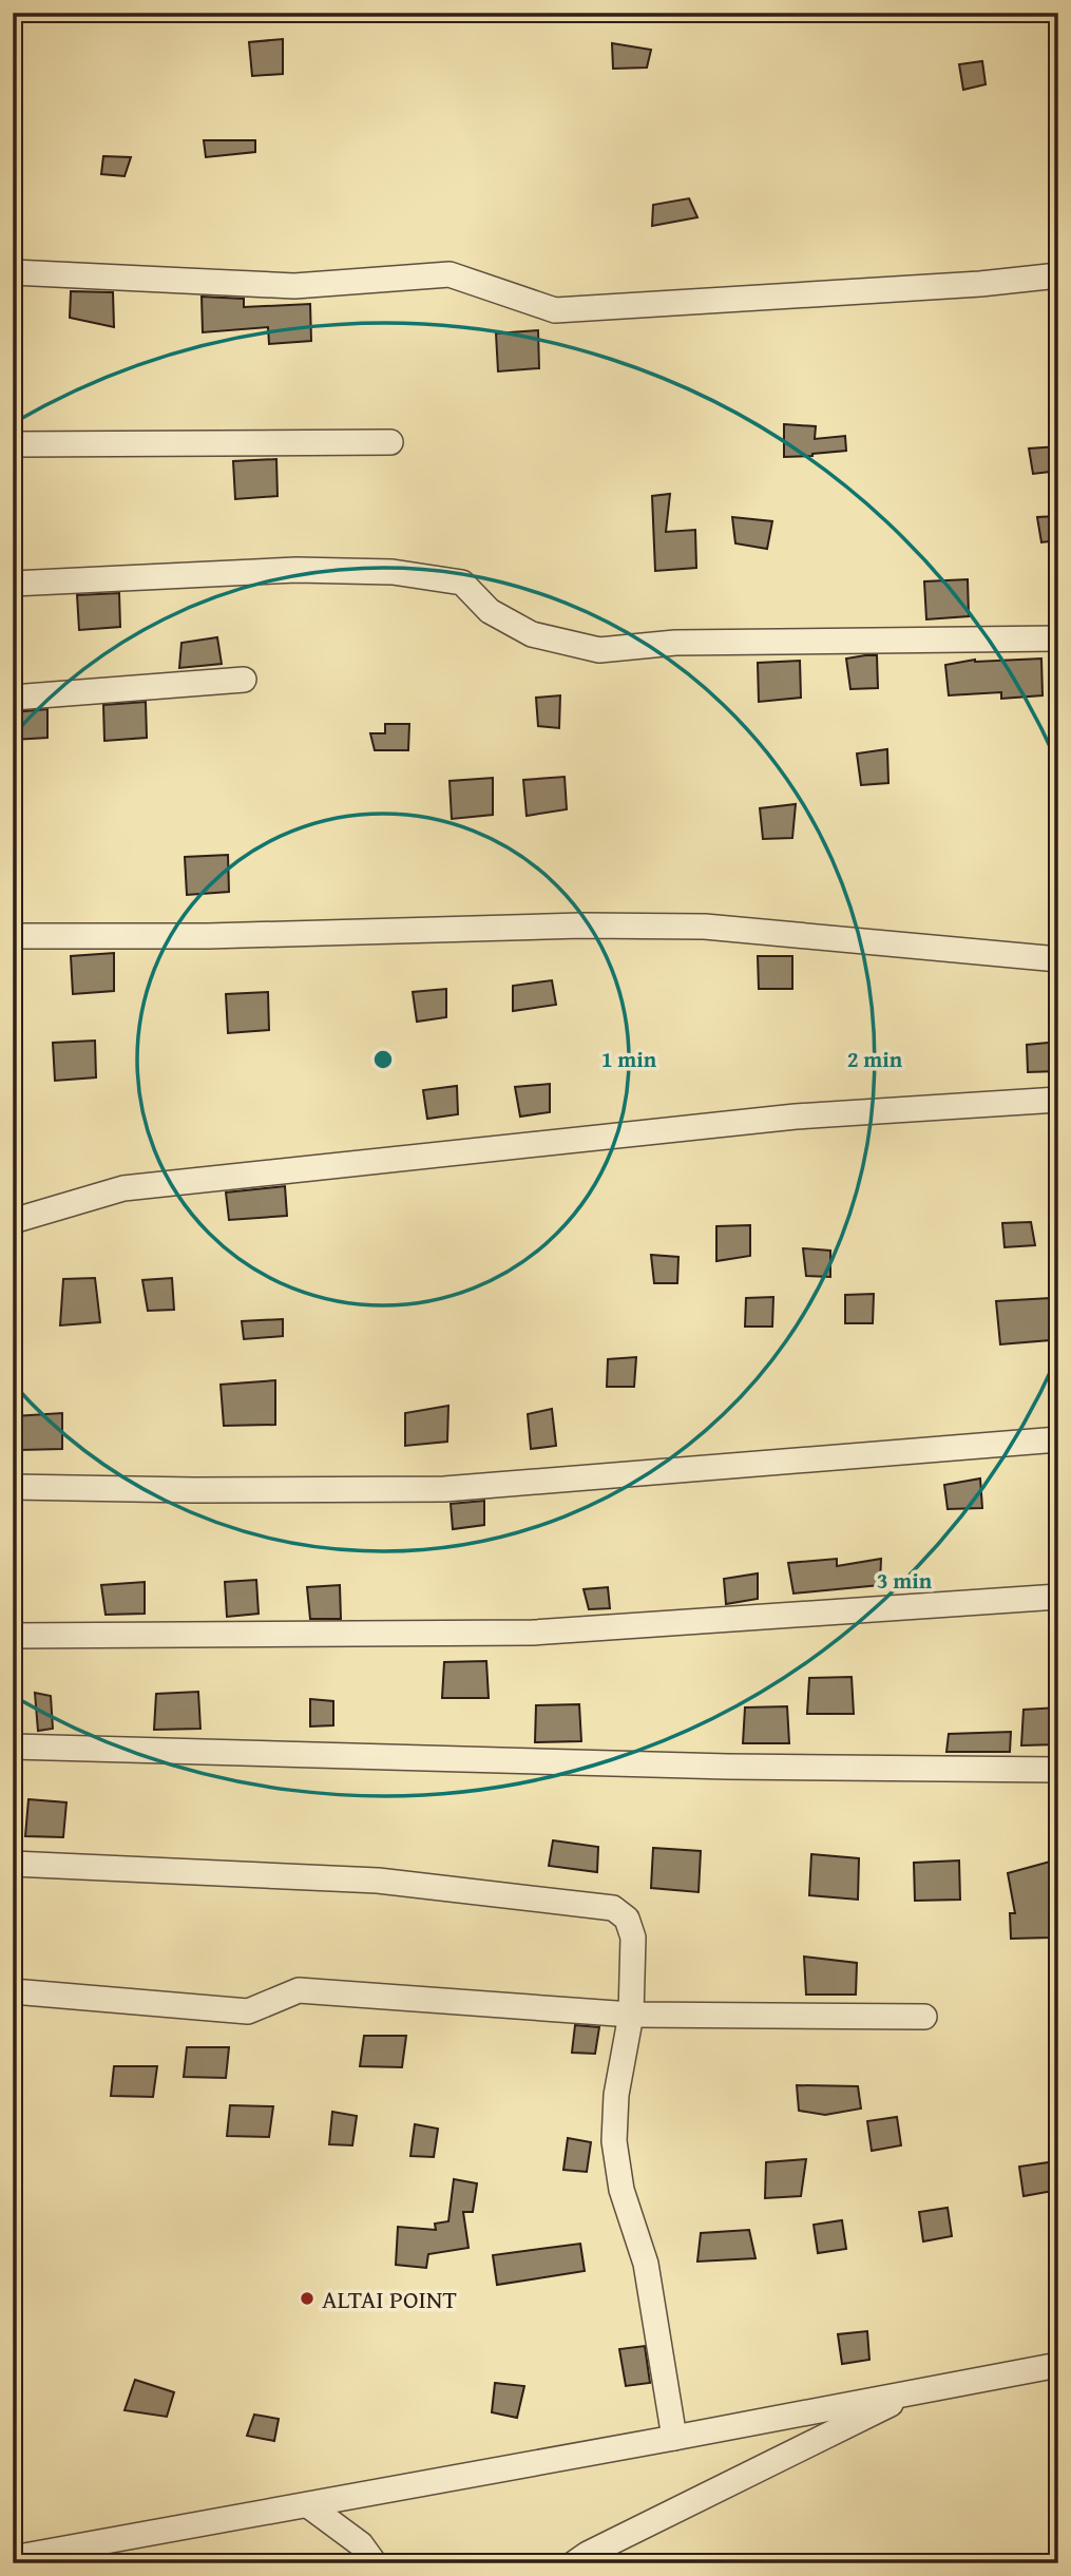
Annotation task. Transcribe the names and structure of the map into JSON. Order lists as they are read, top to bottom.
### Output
{
  "places": ["ALTAI POINT"],
  "rings": ["1 min", "2 min", "3 min"]
}
